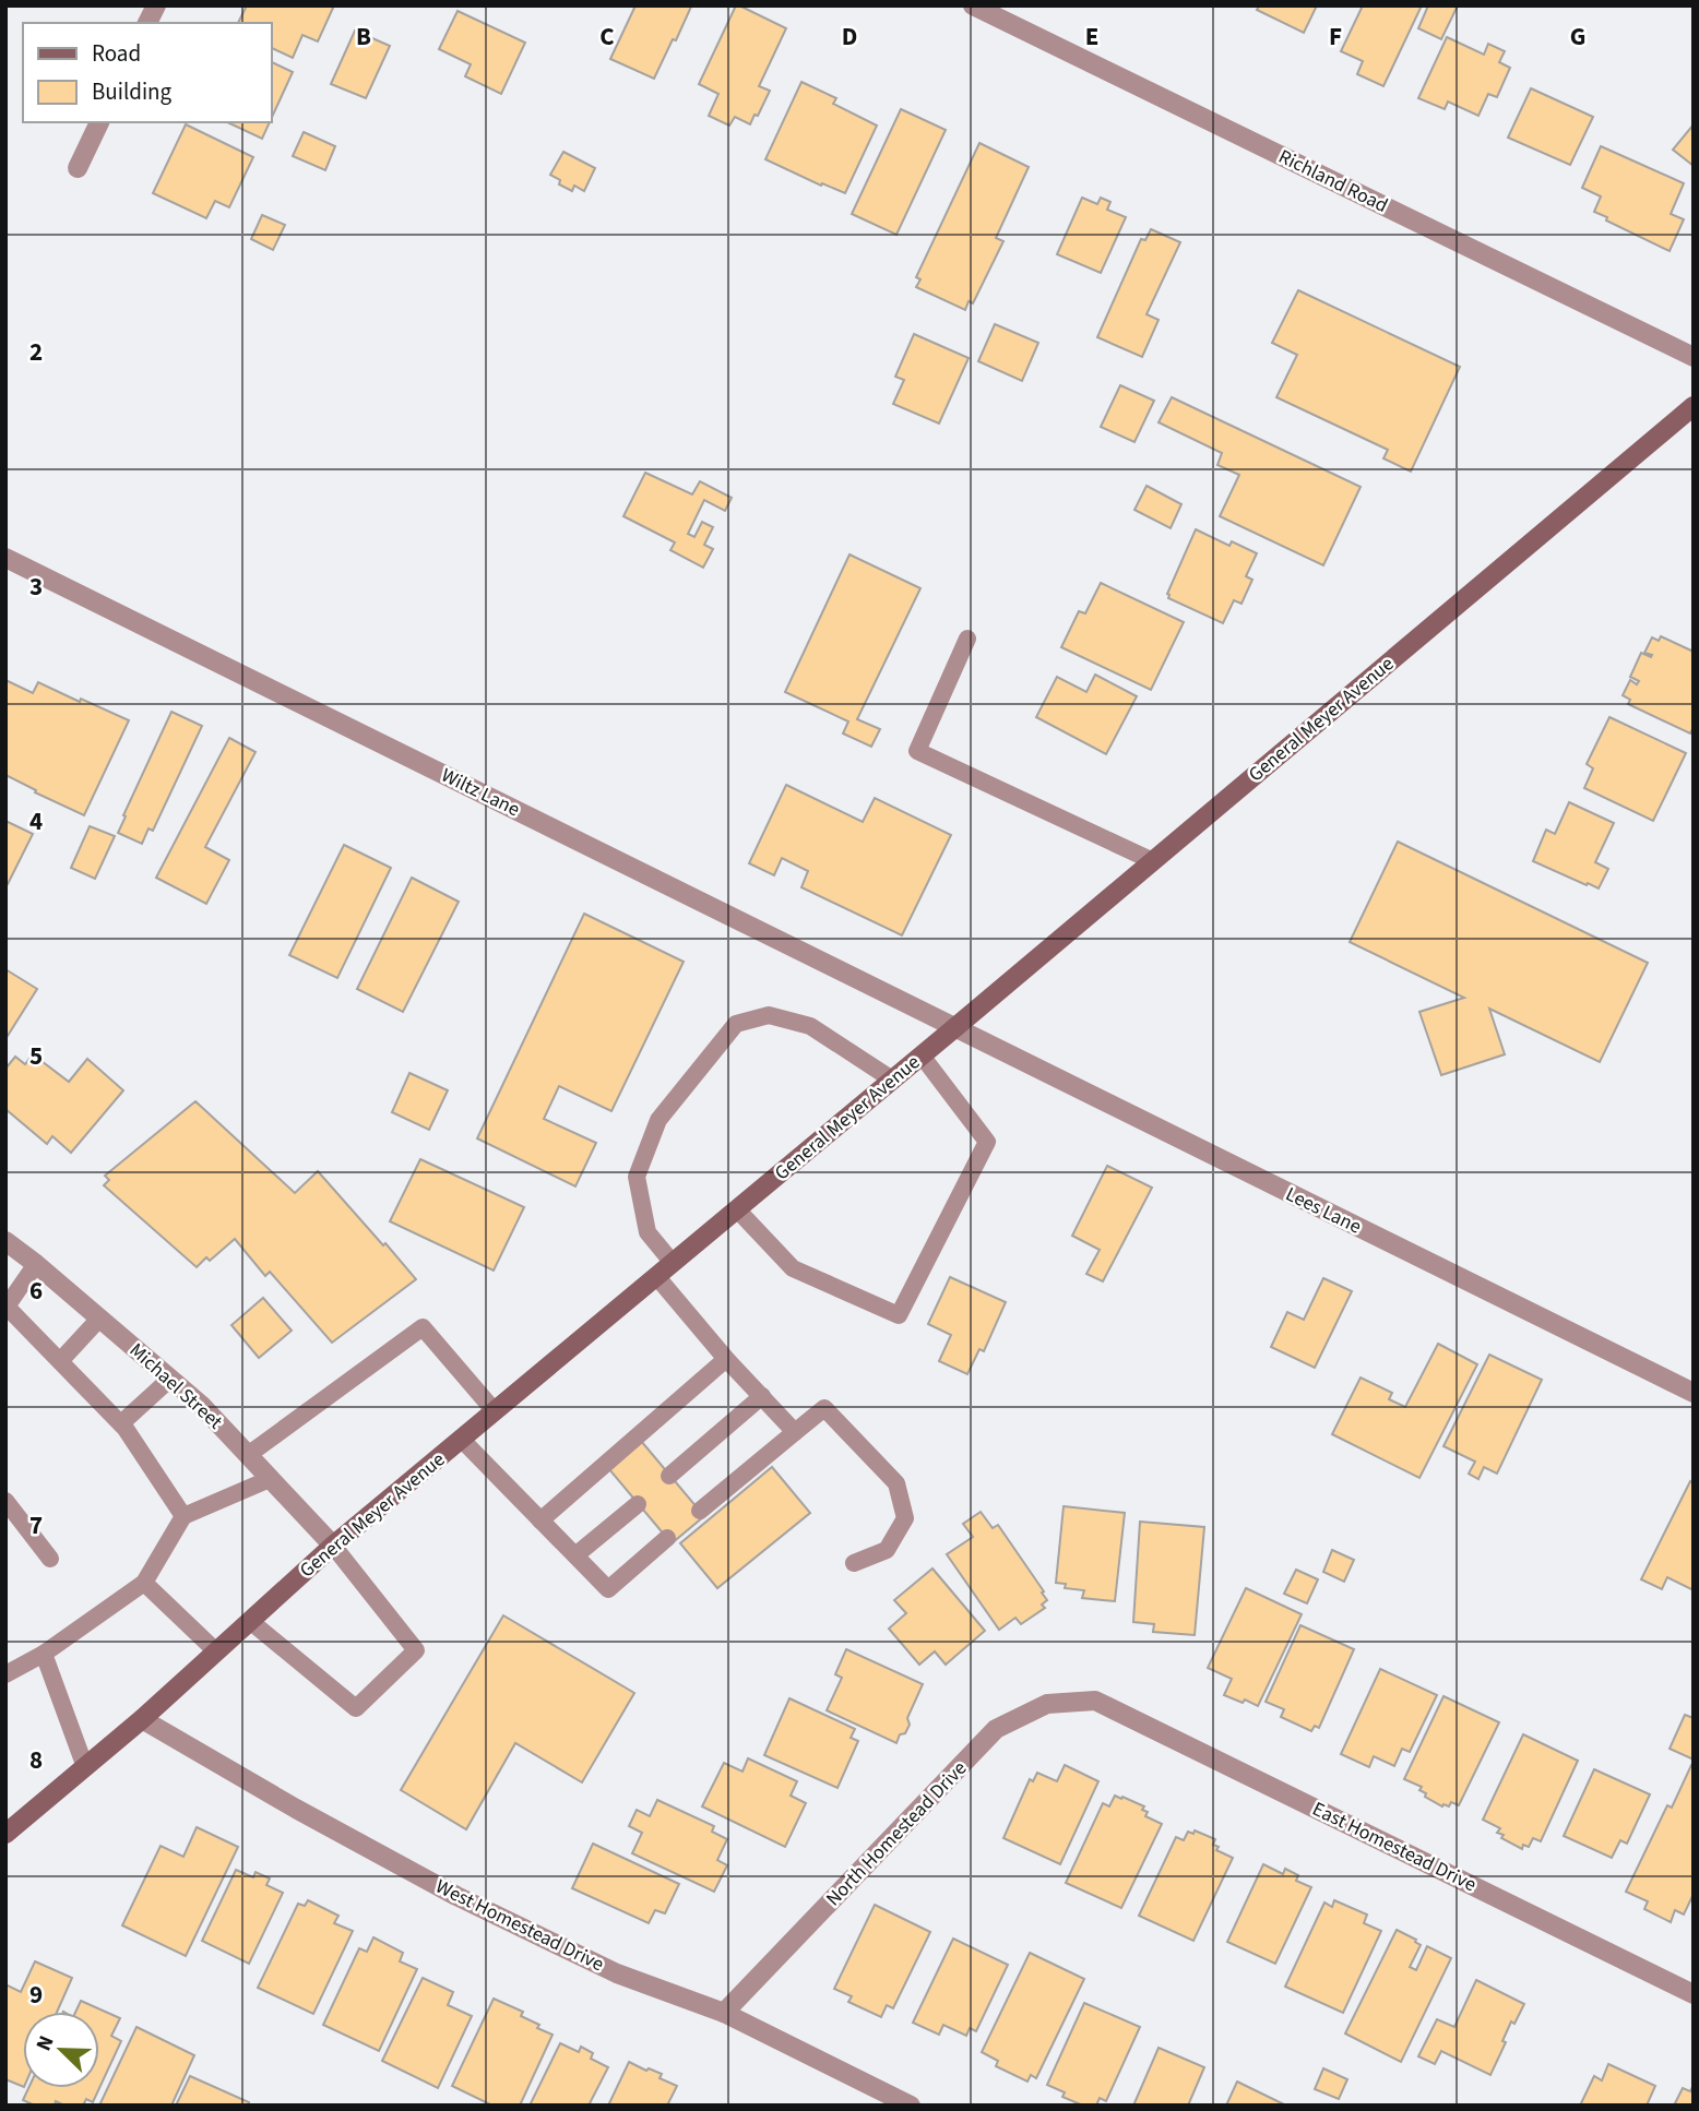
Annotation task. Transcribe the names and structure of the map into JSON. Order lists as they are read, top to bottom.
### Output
{
  "streets": {
    "main road": ["General Meyer Avenue"],
    "street": [
      "Richland Road",
      "Wiltz Lane",
      "Lees Lane",
      "Michael Street",
      "North Homestead Drive",
      "East Homestead Drive",
      "West Homestead Drive"
    ]
  },
  "crossings": [
    ["General Meyer Avenue", "Wiltz Lane"],
    ["General Meyer Avenue", "Lees Lane"],
    ["General Meyer Avenue", "Michael Street"],
    ["General Meyer Avenue", "West Homestead Drive"],
    ["Wiltz Lane", "Lees Lane"],
    ["North Homestead Drive", "East Homestead Drive"],
    ["North Homestead Drive", "West Homestead Drive"]
  ],
  "legend": ["Road", "Building"],
  "north": "top left",
  "grid": {
    "columns": [
      "B",
      "C",
      "D",
      "E",
      "F",
      "G"
    ],
    "rows": [
      "2",
      "3",
      "4",
      "5",
      "6",
      "7",
      "8",
      "9"
    ]
  }
}
